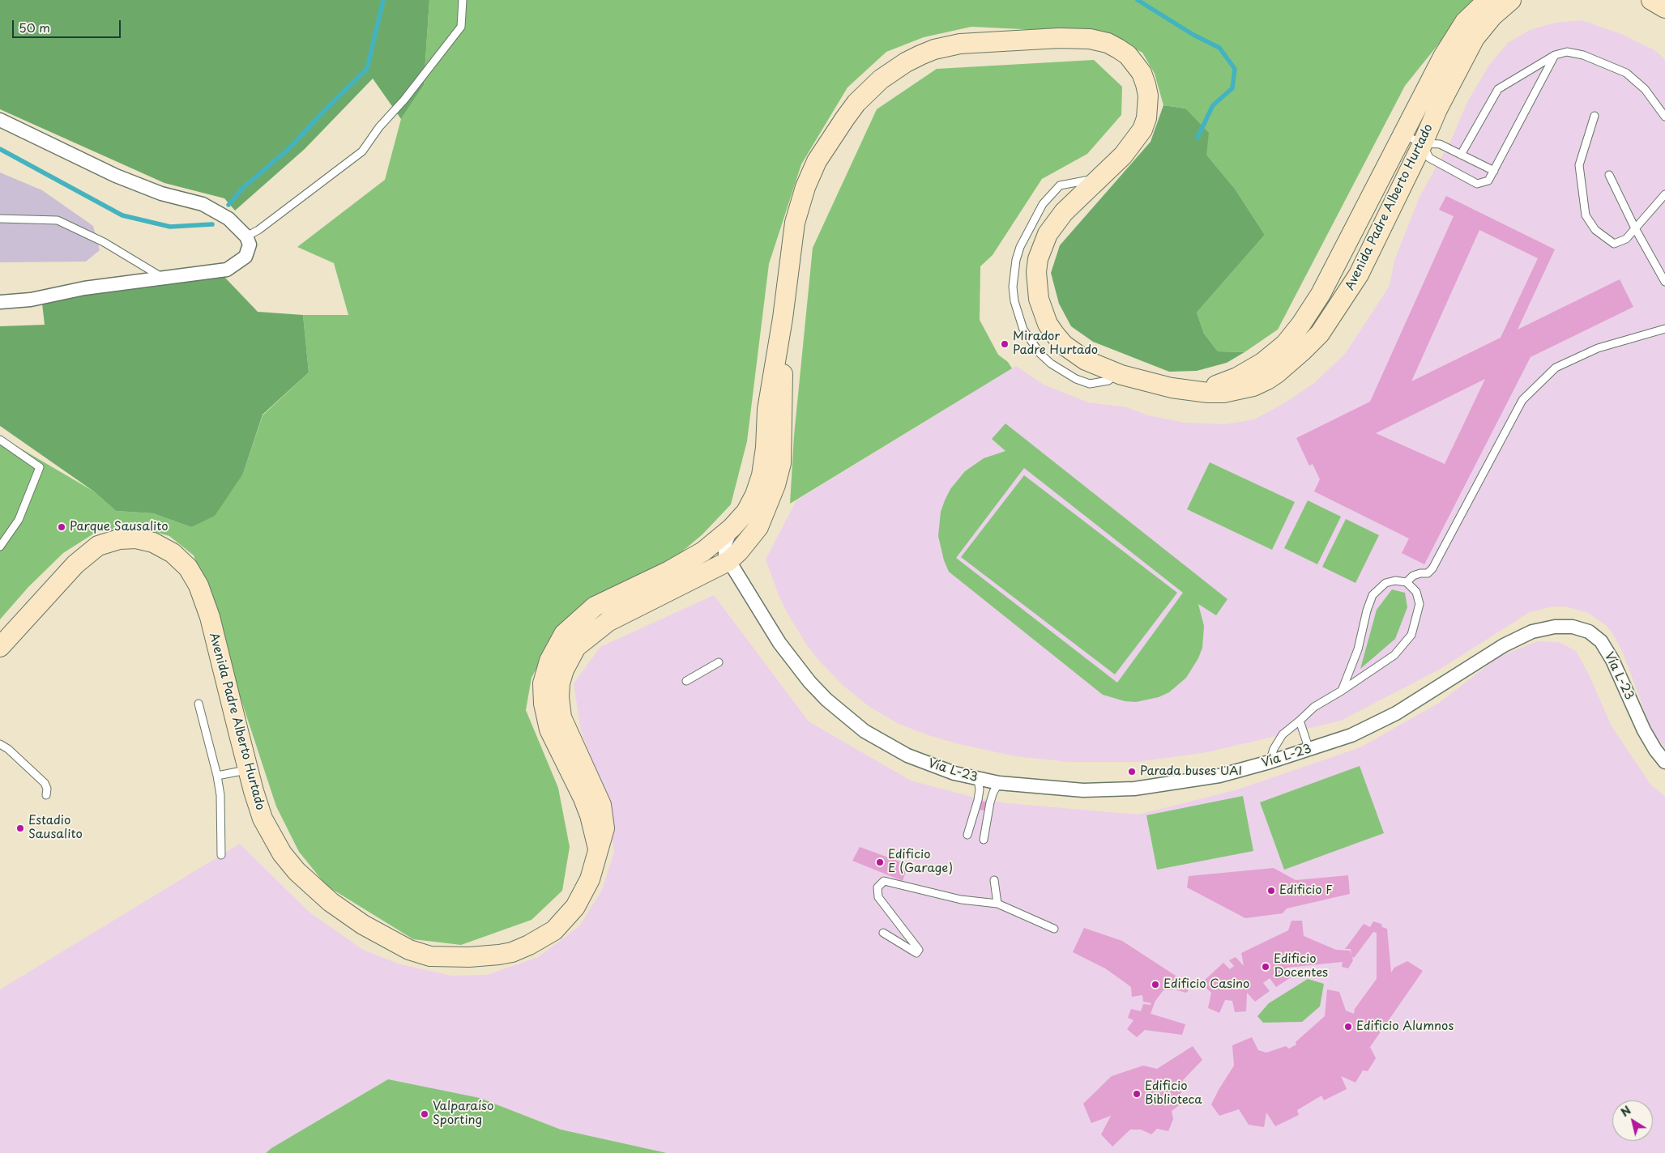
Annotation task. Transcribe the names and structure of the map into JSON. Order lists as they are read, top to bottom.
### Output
{
  "streets": {
    "main road": ["Avenida Padre Alberto Hurtado"],
    "street": ["Vía L-23"]
  },
  "crossings": [
    ["Avenida Padre Alberto Hurtado", "Vía L-23"]
  ],
  "places": [
    "Mirador Padre Hurtado",
    "Parque Sausalito",
    "Parada buses UAI",
    "Estadio Sausalito",
    "Edificio E (Garage)",
    "Edificio F",
    "Edificio Docentes",
    "Edificio Casino",
    "Edificio Alumnos",
    "Edificio Biblioteca",
    "Valparaíso Sporting"
  ],
  "scale_bar": "50 m",
  "north": "top left"
}
